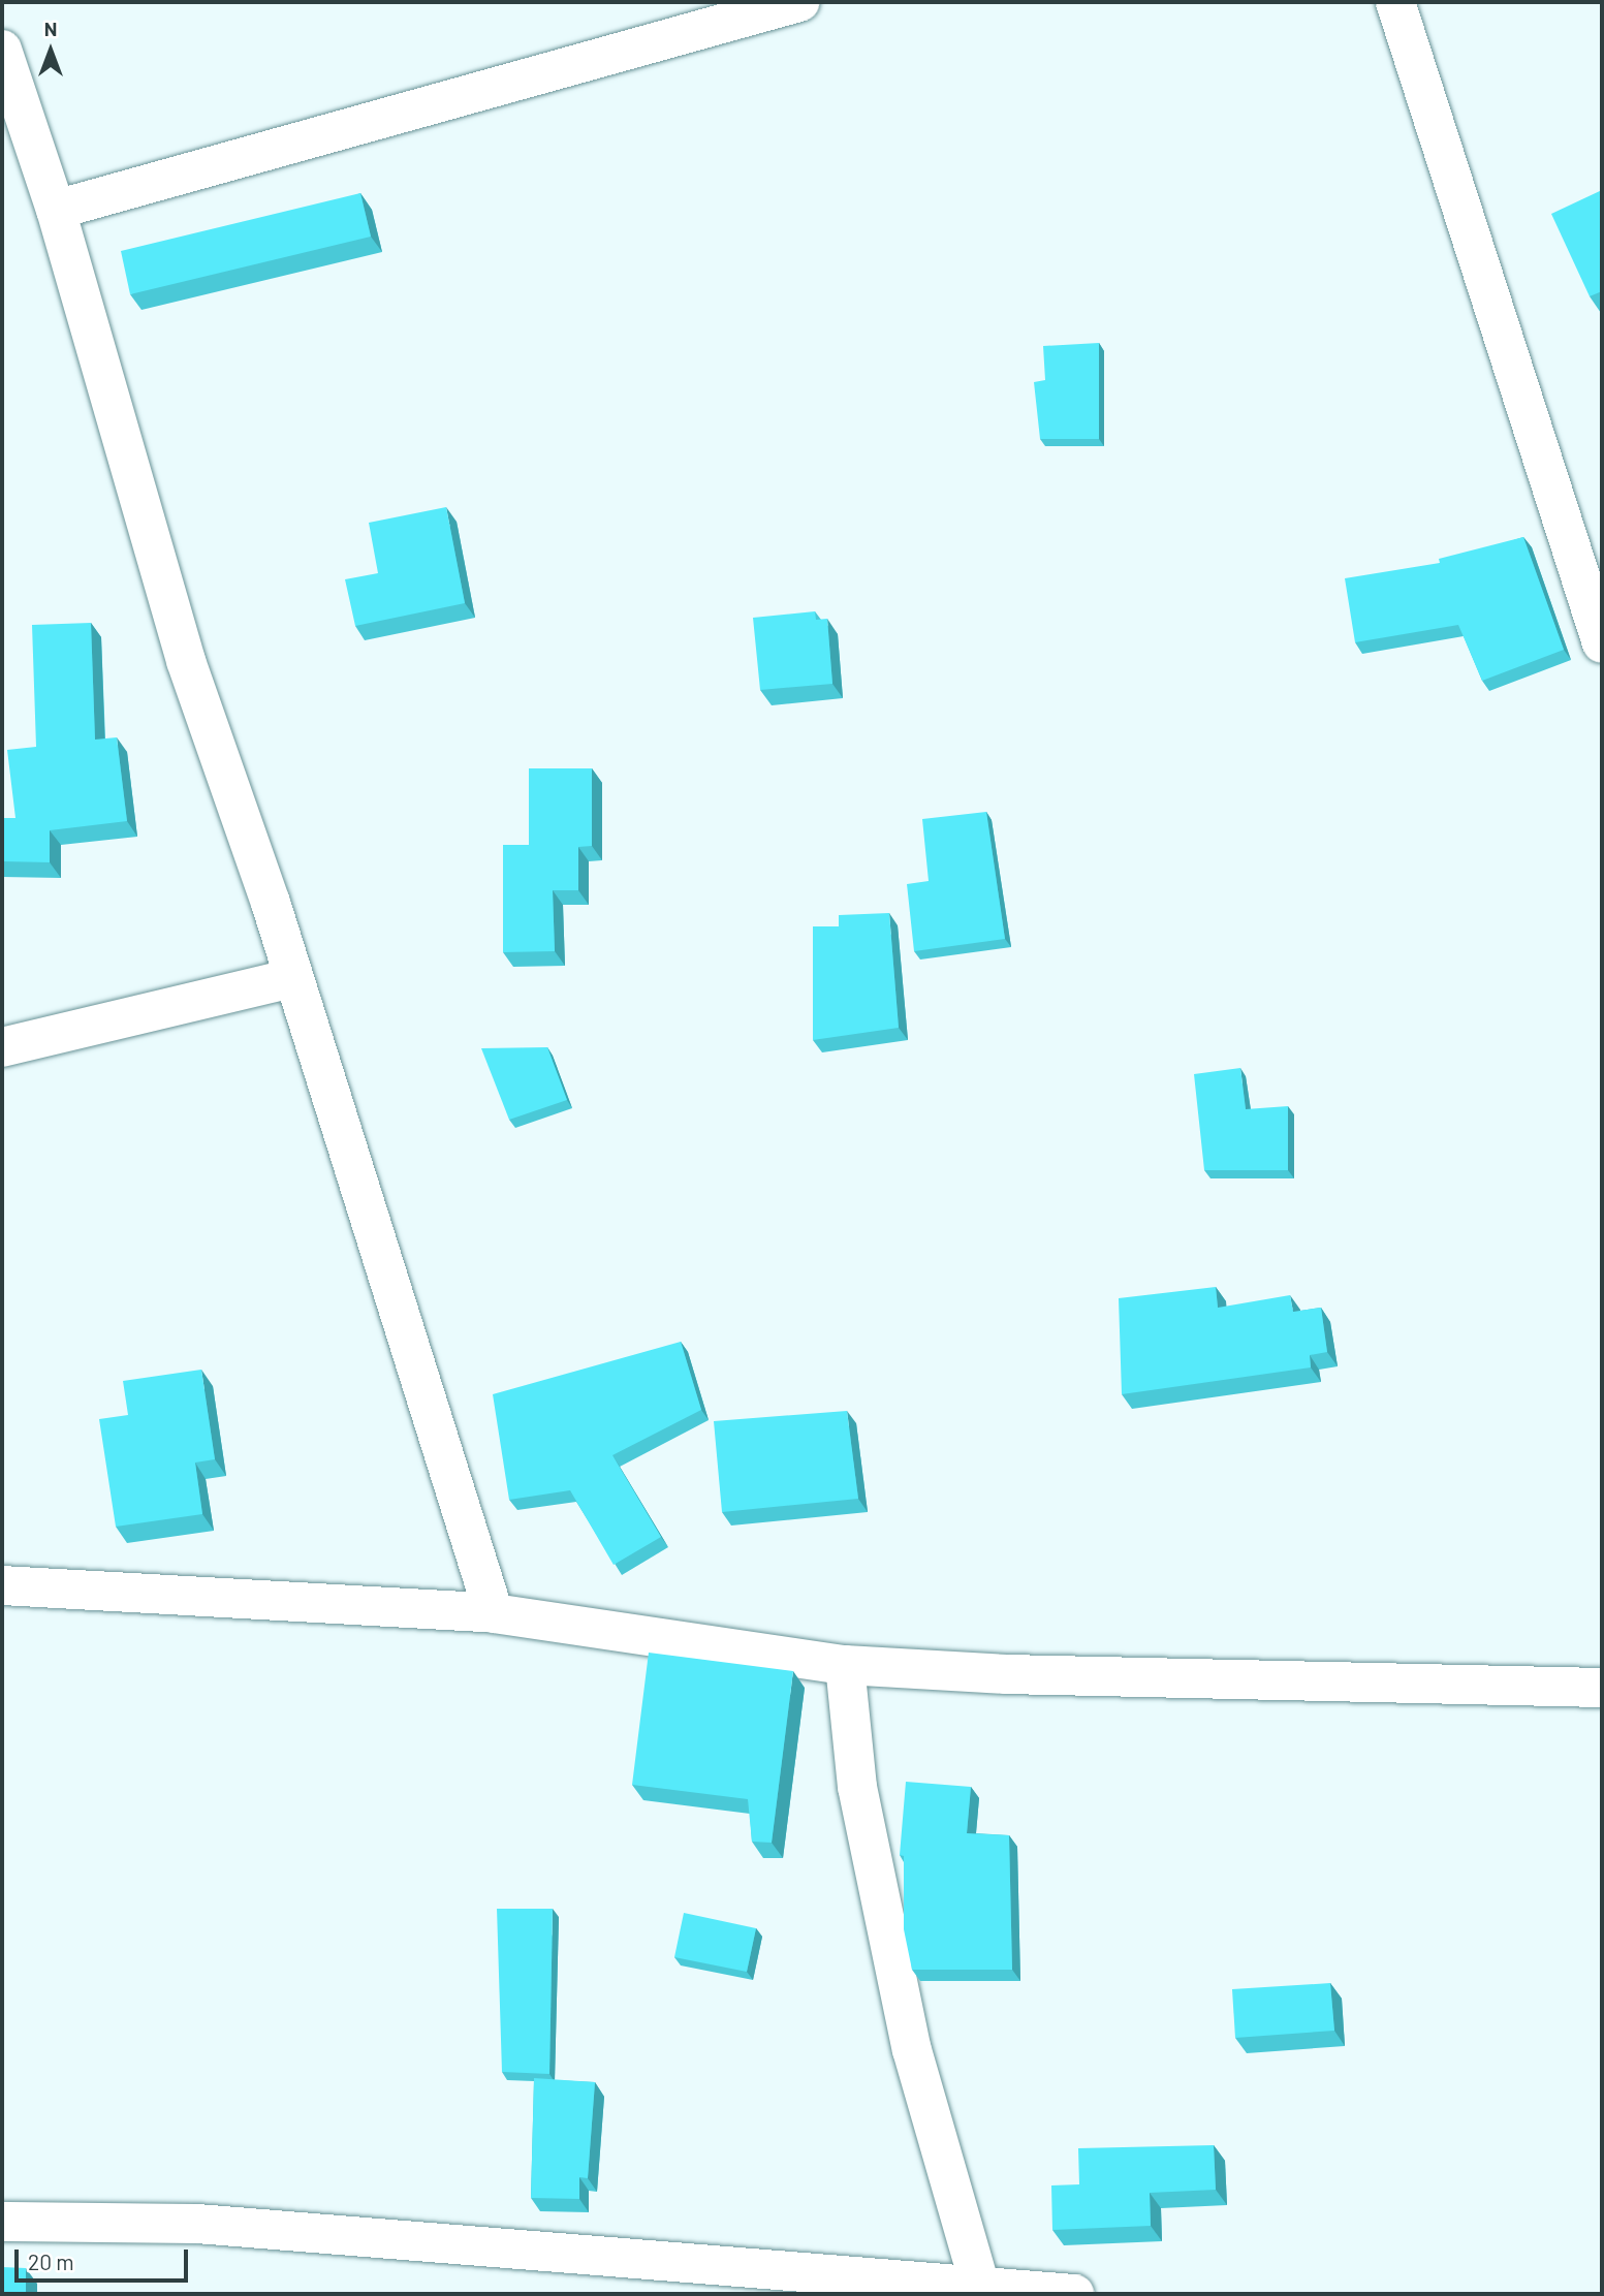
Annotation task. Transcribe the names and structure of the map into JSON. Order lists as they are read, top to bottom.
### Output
{
  "scale_bar": "20 m",
  "north": "top"
}
